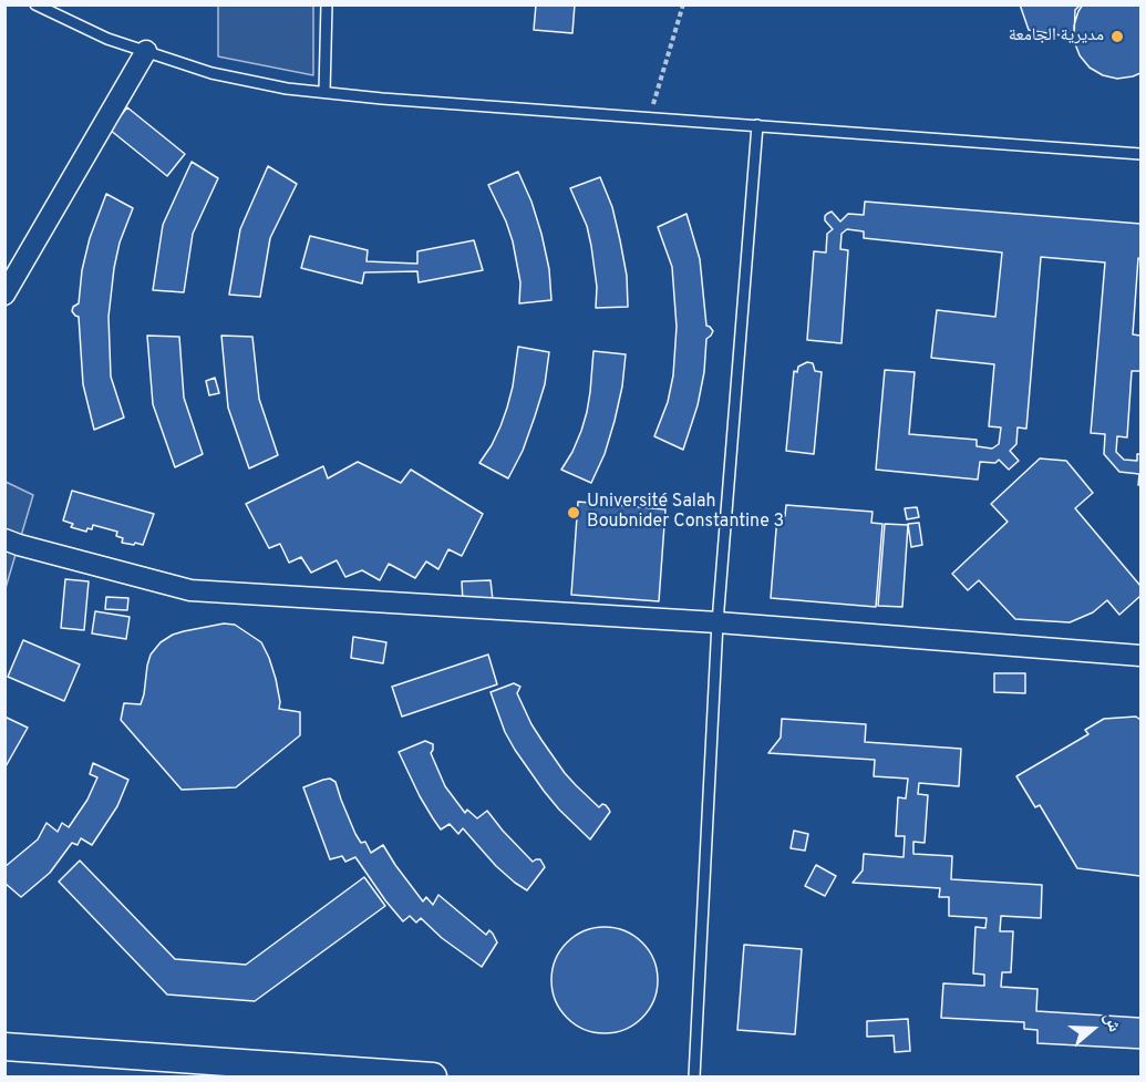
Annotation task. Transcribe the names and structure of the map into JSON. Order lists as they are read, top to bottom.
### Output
{
  "places": ["مديرية الجامعة", "Université Salah Boubnider Constantine 3"],
  "north": "right"
}
